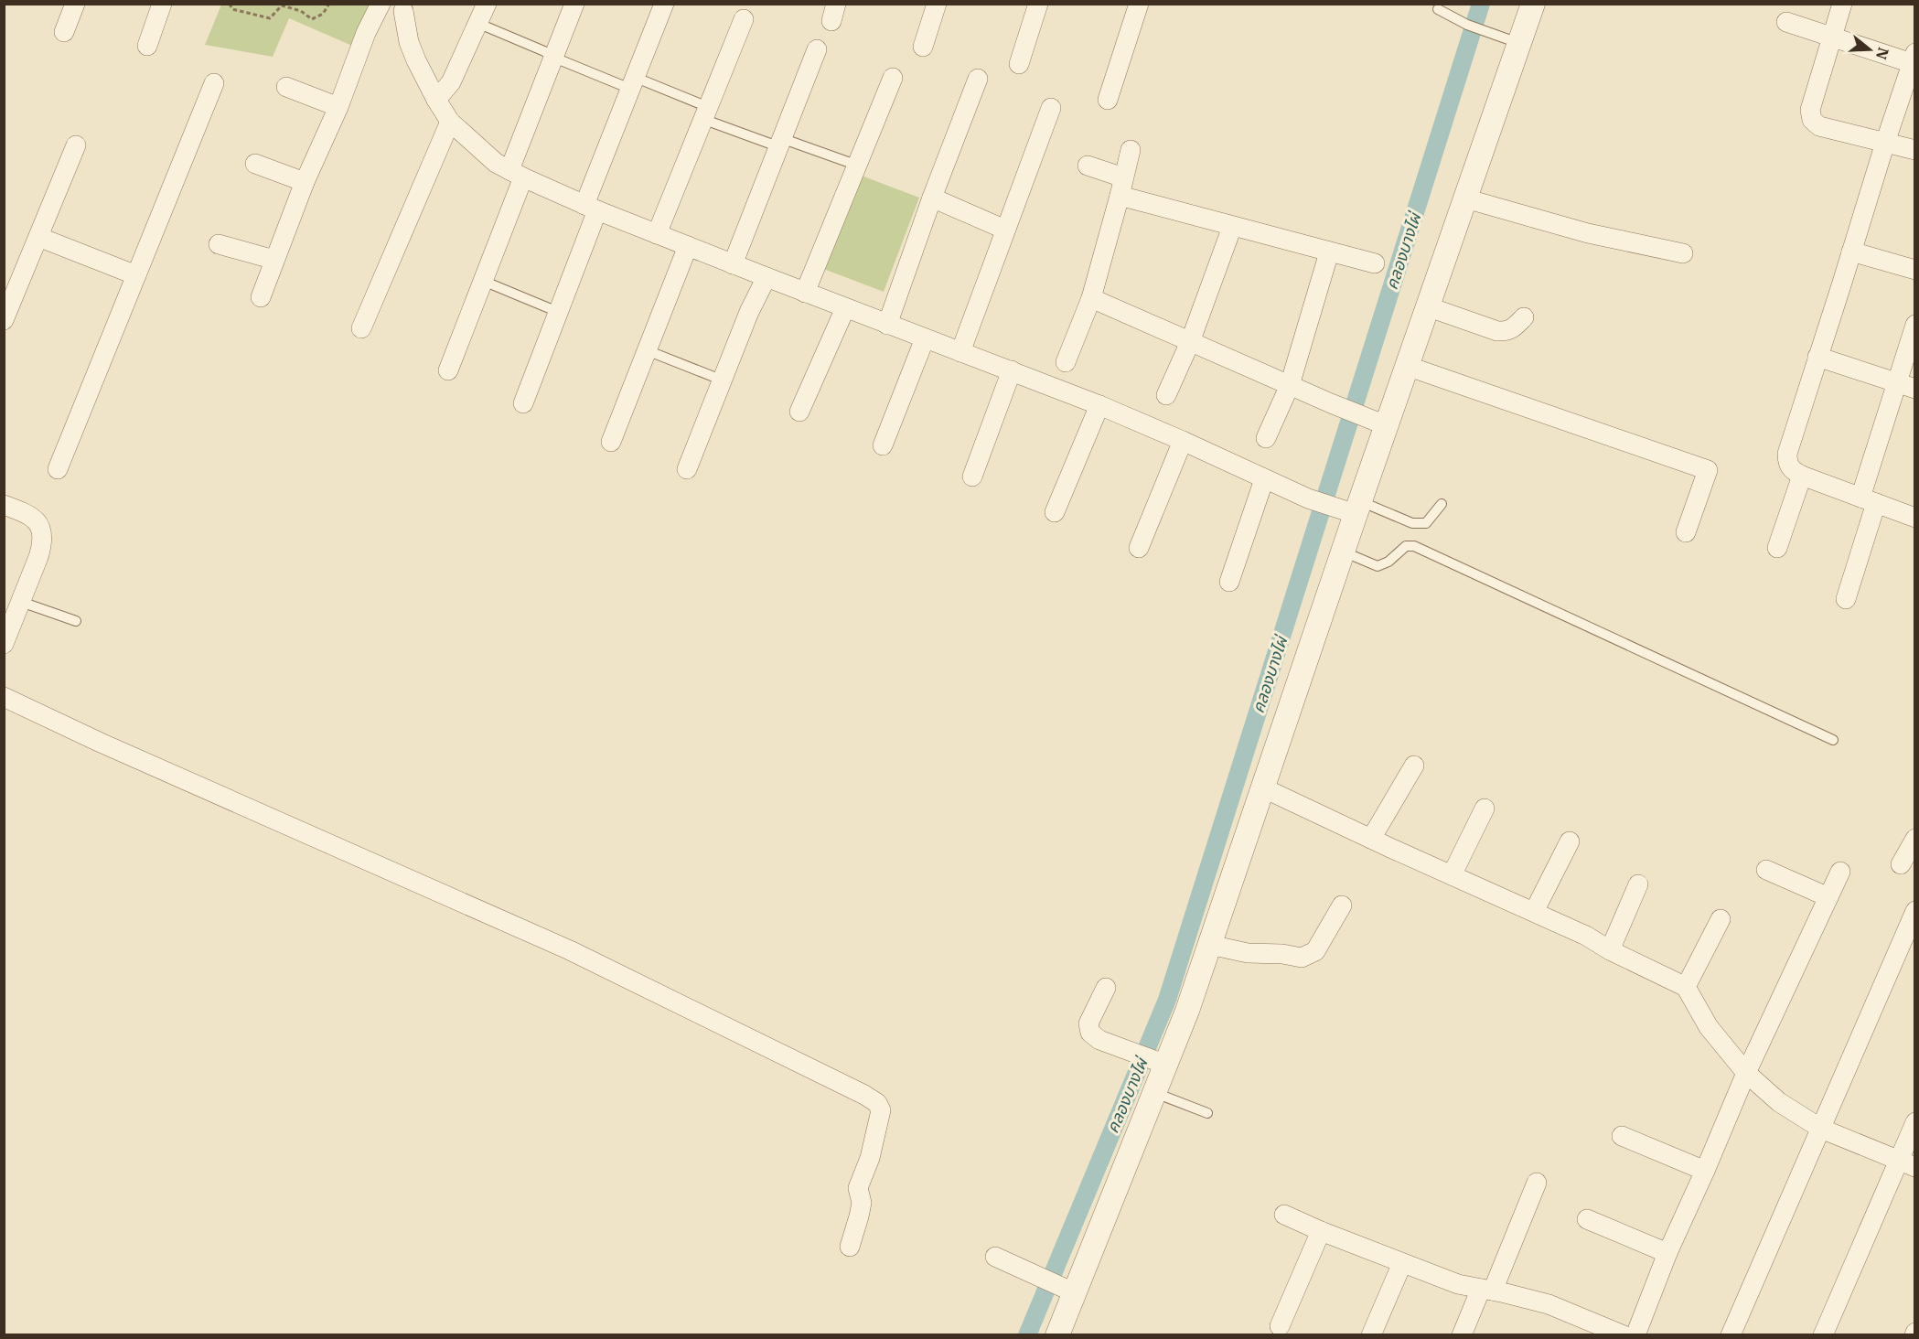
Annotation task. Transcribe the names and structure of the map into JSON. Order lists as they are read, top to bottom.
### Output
{
  "water": ["คลองบางไผ่"],
  "north": "right"
}
